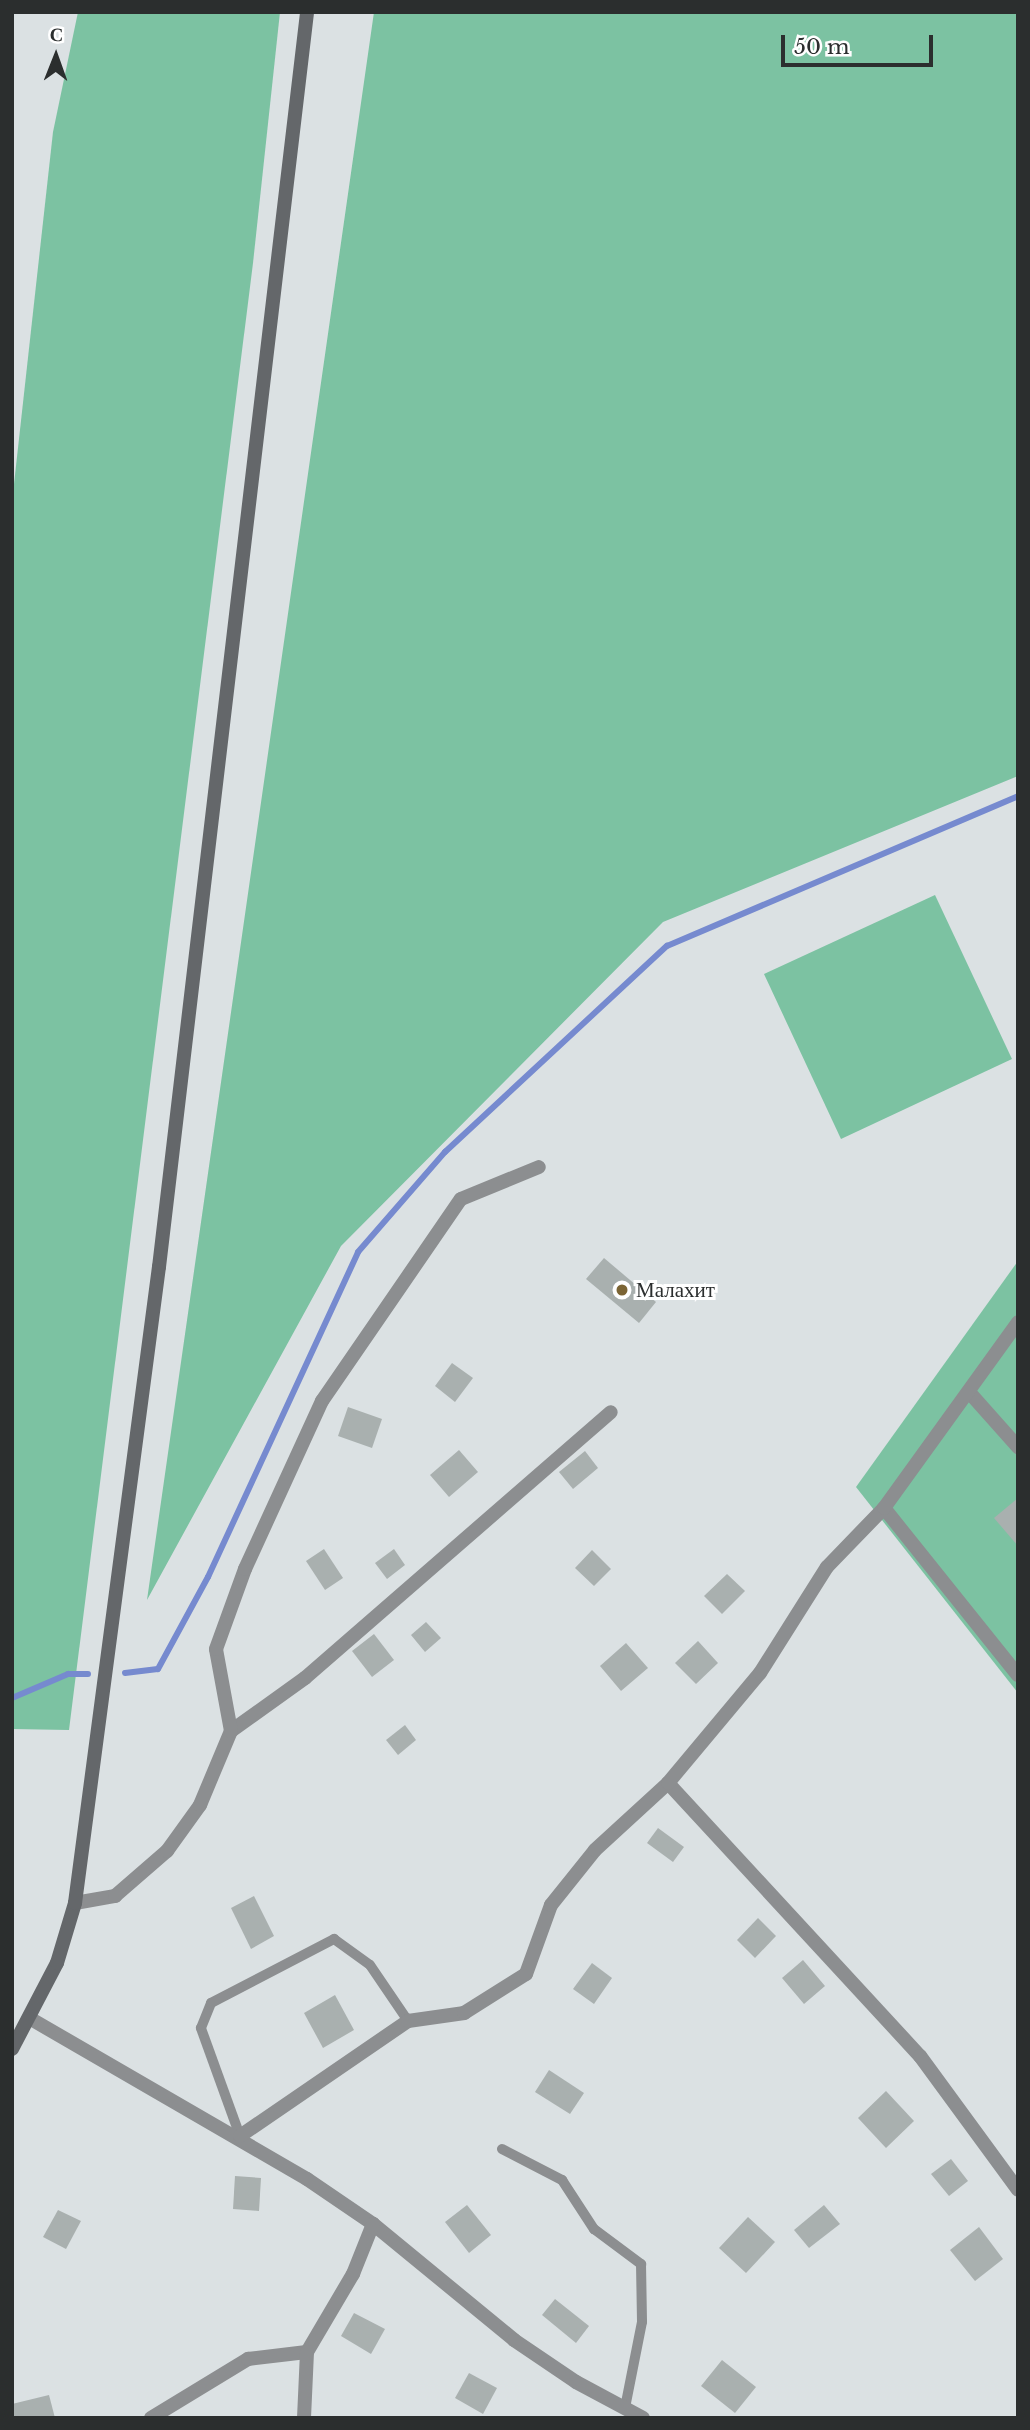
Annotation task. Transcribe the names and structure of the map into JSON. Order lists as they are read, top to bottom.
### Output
{
  "places": ["Малахит"],
  "scale_bar": "50 m",
  "north": "top"
}
